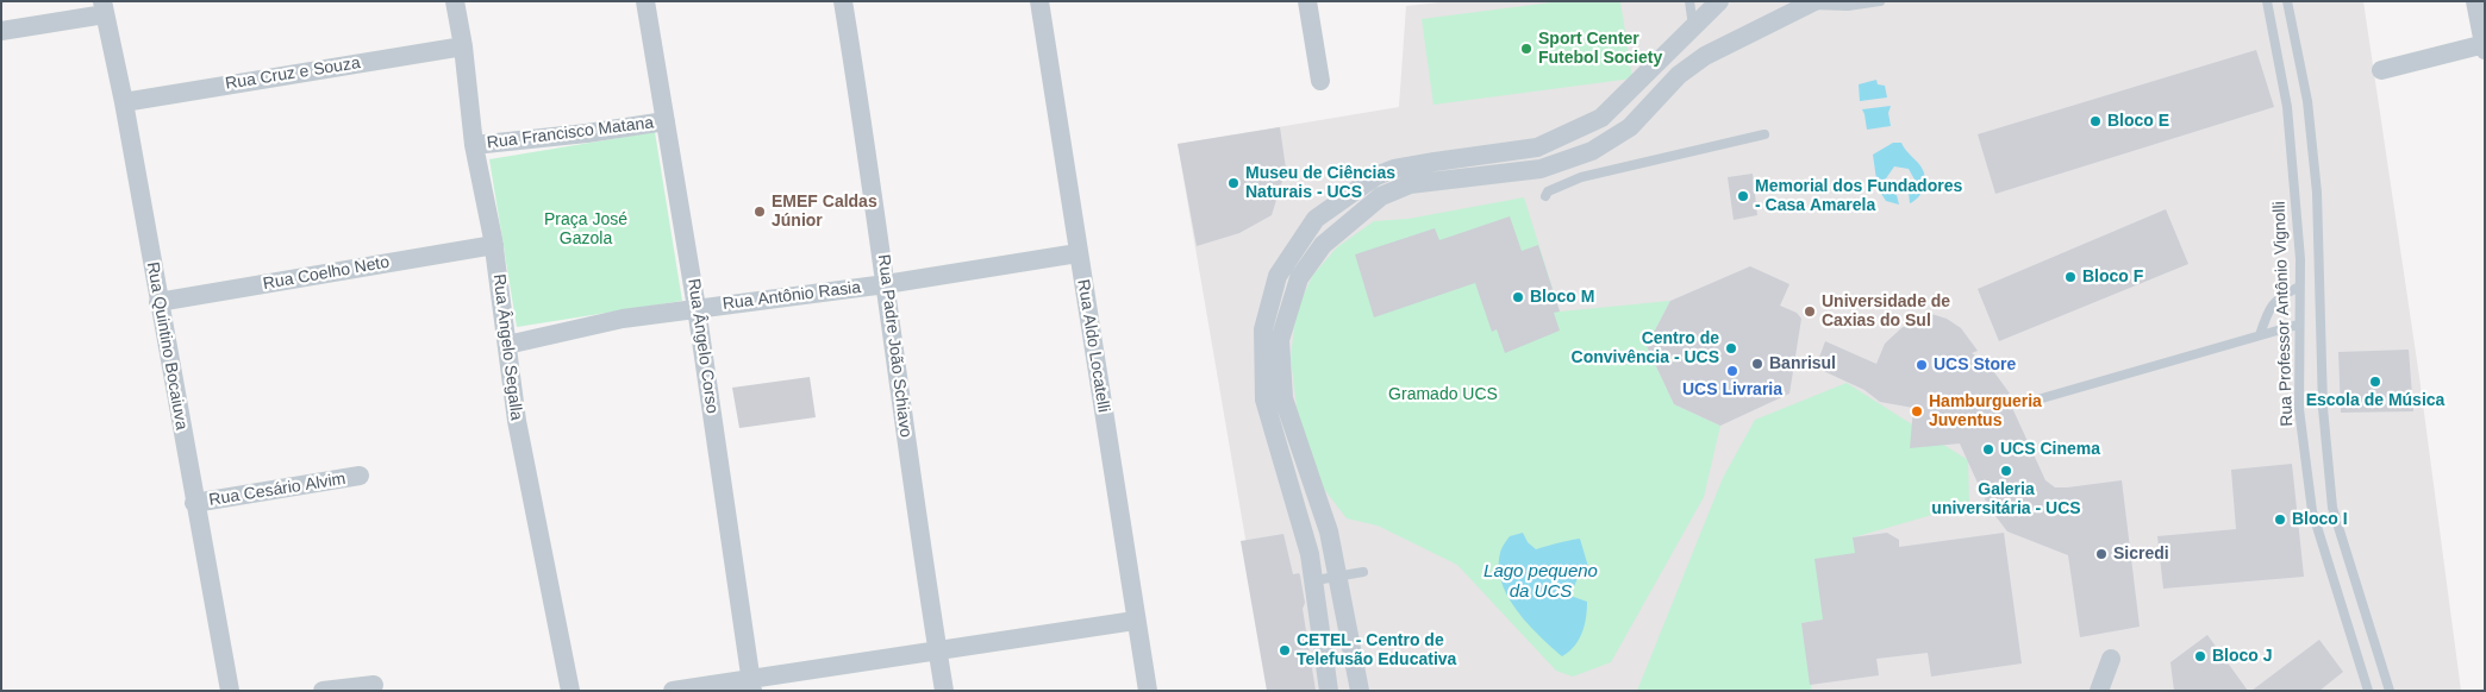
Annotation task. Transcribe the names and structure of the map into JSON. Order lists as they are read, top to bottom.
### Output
{
  "streets": {
    "street": [
      "Rua Cruz e Souza",
      "Rua Francisco Matana",
      "Rua Coelho Neto",
      "Rua Antônio Rasia",
      "Rua Quintino Bocaiuva",
      "Rua Ângelo Corso",
      "Rua Padre João Schiavo",
      "Rua Aldo Locatelli",
      "Rua Ângelo Segalla",
      "Rua Cesário Alvim"
    ],
    "lane": ["Rua Professor Antônio Vignolli"]
  },
  "crossings": [
    ["Rua Cruz e Souza", "Rua Quintino Bocaiuva"],
    ["Rua Cruz e Souza", "Rua Ângelo Segalla"],
    ["Rua Francisco Matana", "Rua Ângelo Corso"],
    ["Rua Francisco Matana", "Rua Ângelo Segalla"],
    ["Rua Coelho Neto", "Rua Quintino Bocaiuva"],
    ["Rua Coelho Neto", "Rua Ângelo Segalla"],
    ["Rua Antônio Rasia", "Rua Ângelo Corso"],
    ["Rua Antônio Rasia", "Rua Padre João Schiavo"],
    ["Rua Antônio Rasia", "Rua Aldo Locatelli"],
    ["Rua Antônio Rasia", "Rua Ângelo Segalla"],
    ["Rua Quintino Bocaiuva", "Rua Cesário Alvim"]
  ],
  "water": ["Lago pequeno da UCS"],
  "parks": ["Praça José Gazola", "Gramado UCS"],
  "places": [
    "Sport Center Futebol Society",
    "Bloco E",
    "Museu de Ciências Naturais - UCS",
    "Memorial dos Fundadores - Casa Amarela",
    "EMEF Caldas Júnior",
    "Bloco F",
    "Bloco M",
    "Universidade de Caxias do Sul",
    "Centro de Convivência - UCS",
    "Banrisul",
    "UCS Store",
    "UCS Livraria",
    "Escola de Música",
    "Hamburgueria Juventus",
    "UCS Cinema",
    "Galeria universitária - UCS",
    "Bloco I",
    "Sicredi",
    "CETEL - Centro de Telefusão Educativa",
    "Bloco J"
  ]
}
